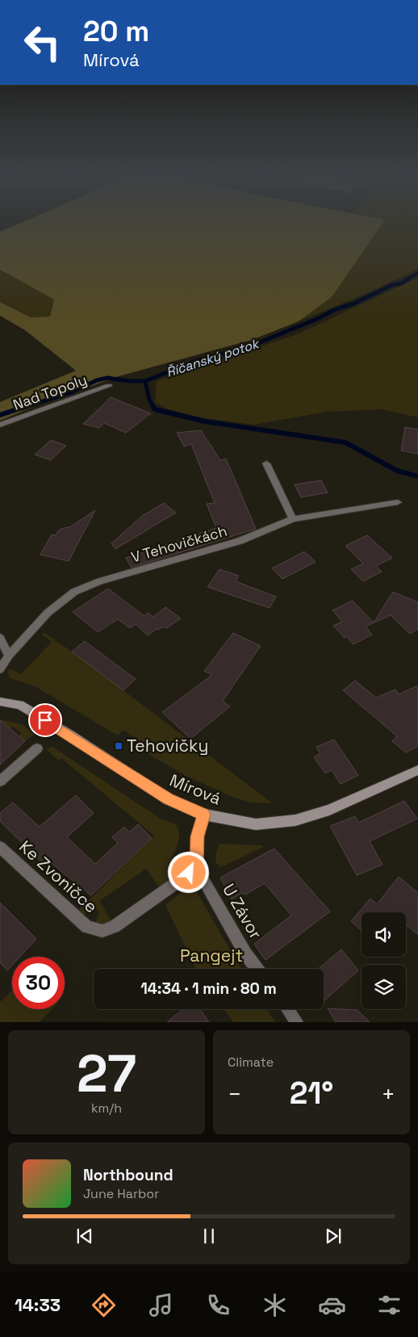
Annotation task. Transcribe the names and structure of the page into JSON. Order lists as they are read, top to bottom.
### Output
{
  "streets": {
    "street": [
      "Nad Topoly",
      "V Tehovičkách",
      "Mírová",
      "Ke Zvoničce",
      "U Závor"
    ]
  },
  "crossings": [
    ["Ke Zvoničce", "U Závor"]
  ],
  "water": ["Říčanský potok"],
  "parks": ["Pangejt"],
  "places": {
    "transit": ["Tehovičky"]
  },
  "page": {
    "turn": ["20 m", "Mírová"],
    "limit": "30",
    "trip": "14:34 · 1 min · 80 m",
    "tile": [
      ["27", "km/h"],
      "Climate"
    ],
    "heat": ["−", "21°", "+"],
    "song": ["Northbound", "June Harbor"],
    "tabs": "14:33"
  }
}
